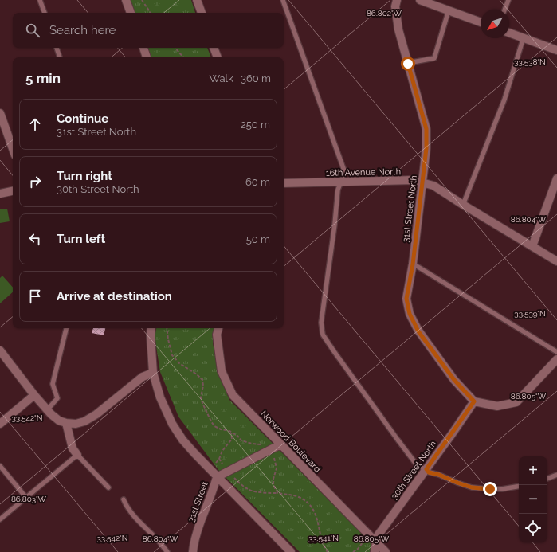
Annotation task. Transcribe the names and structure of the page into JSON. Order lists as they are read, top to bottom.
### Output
{
  "streets": {
    "street": [
      "16th Avenue North",
      "31st Street North",
      "Norwood Boulevard",
      "30th Street North",
      "31st Street"
    ]
  },
  "crossings": [
    ["16th Avenue North", "31st Street North"],
    ["31st Street North", "30th Street North"],
    ["Norwood Boulevard", "30th Street North"]
  ],
  "north": "bottom left",
  "page": {
    "search": "Search here",
    "heading": ["5 min", "Walk · 360 m"],
    "list": [
      ["Continue", "31st Street North", "250 m"],
      ["Turn right", "30th Street North", "60 m"],
      ["Turn left", "50 m"],
      "Arrive at destination"
    ],
    "map_buttons": ["+", "−"]
  },
  "coordinates": [
    "86.802°W",
    "33.538°N",
    "86.804°W",
    "33.539°N",
    "86.805°W",
    "33.542°N",
    "86.803°W",
    "33.541°N"
  ]
}
